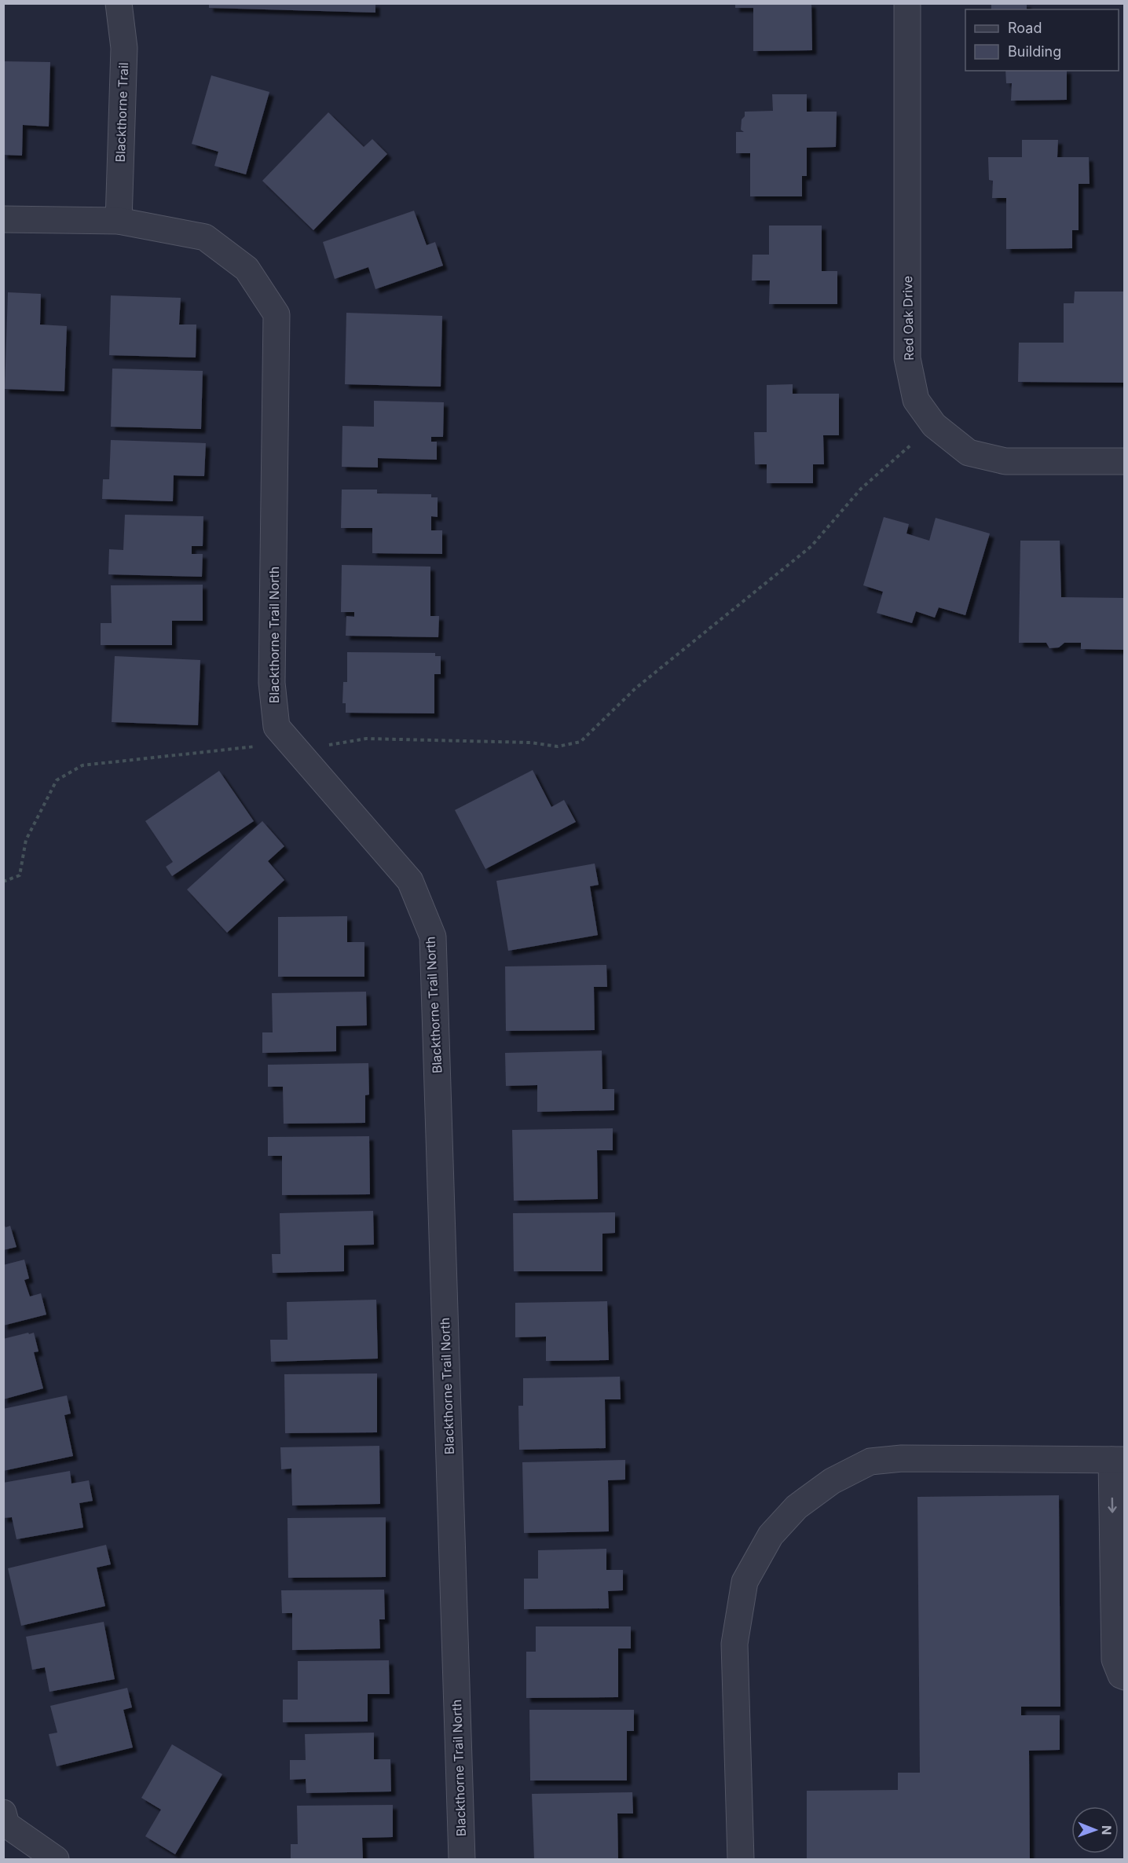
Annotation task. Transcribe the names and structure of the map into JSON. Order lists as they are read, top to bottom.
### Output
{
  "streets": {
    "street": ["Blackthorne Trail", "Red Oak Drive", "Blackthorne Trail North"]
  },
  "crossings": [
    ["Blackthorne Trail", "Blackthorne Trail North"]
  ],
  "legend": ["Road", "Building"],
  "north": "right"
}
